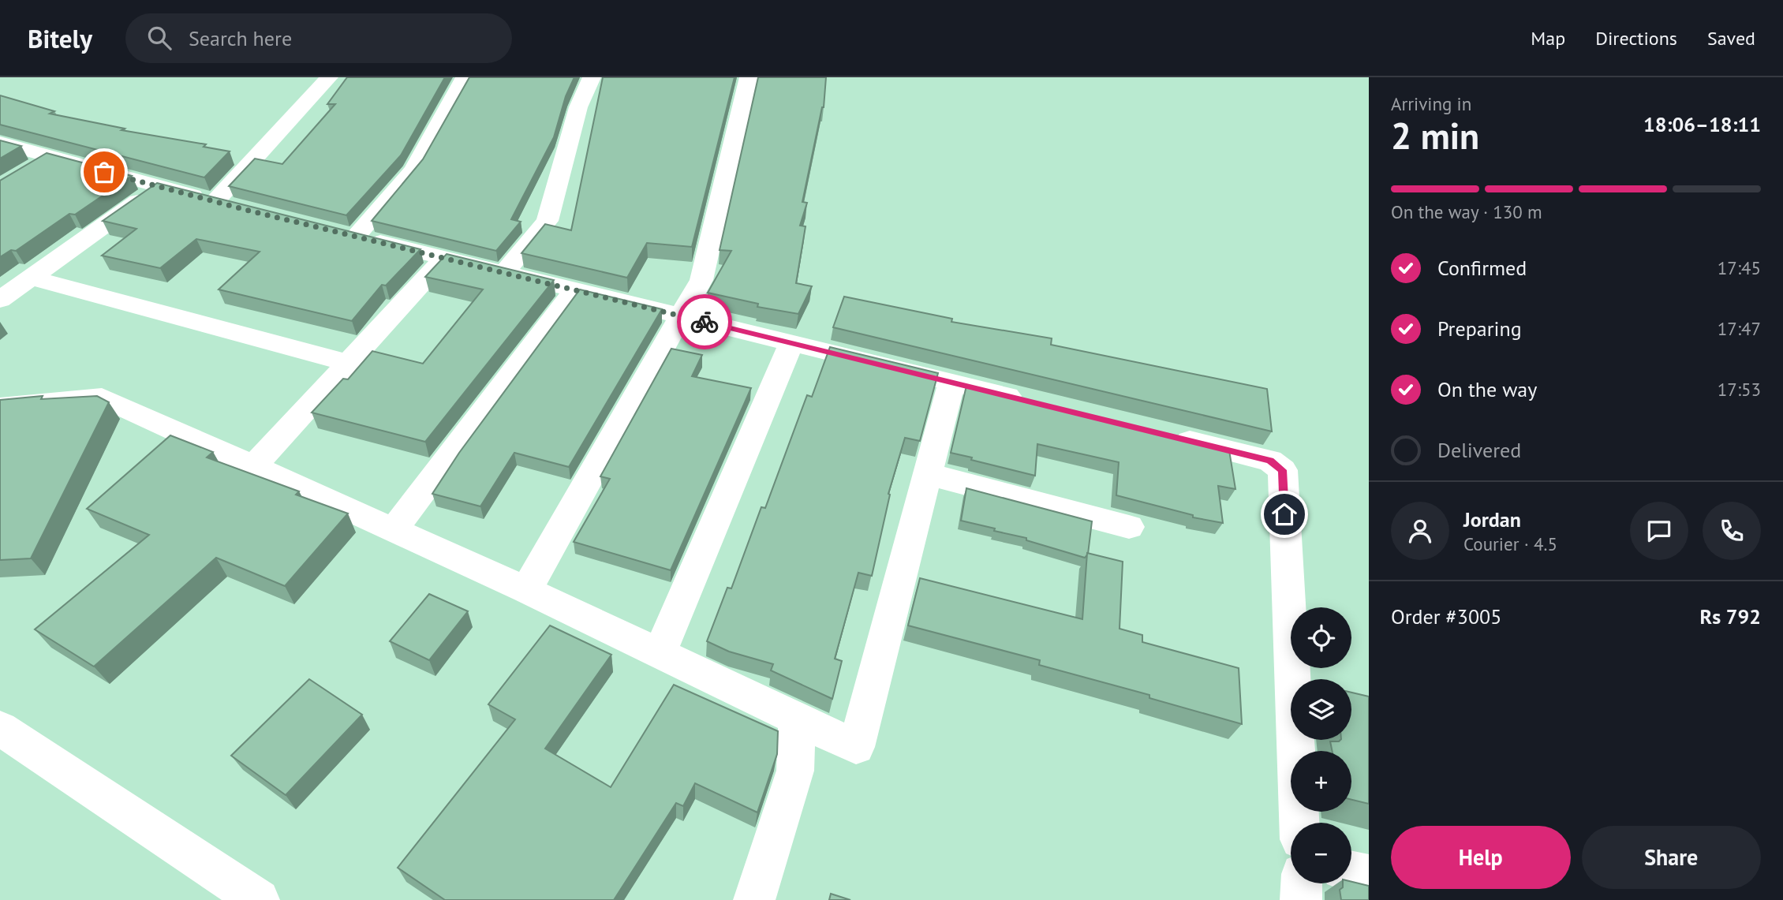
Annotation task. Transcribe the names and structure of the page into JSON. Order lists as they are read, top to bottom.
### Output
{
  "page": {
    "header": "Bitely",
    "search": "Search here",
    "nav": ["Map", "Directions", "Saved"],
    "heading": ["2 min", "Arriving in", "18:06–18:11"],
    "panel": [
      "Jordan",
      "Courier · 4.5",
      "Order #3005",
      "Rs 792"
    ],
    "bar": "On the way · 130 m",
    "list": [
      ["Confirmed", "17:45"],
      ["Preparing", "17:47"],
      ["On the way", "17:53"],
      "Delivered"
    ],
    "map_buttons": ["+", "−"],
    "buttons": ["Help", "Share"]
  }
}
